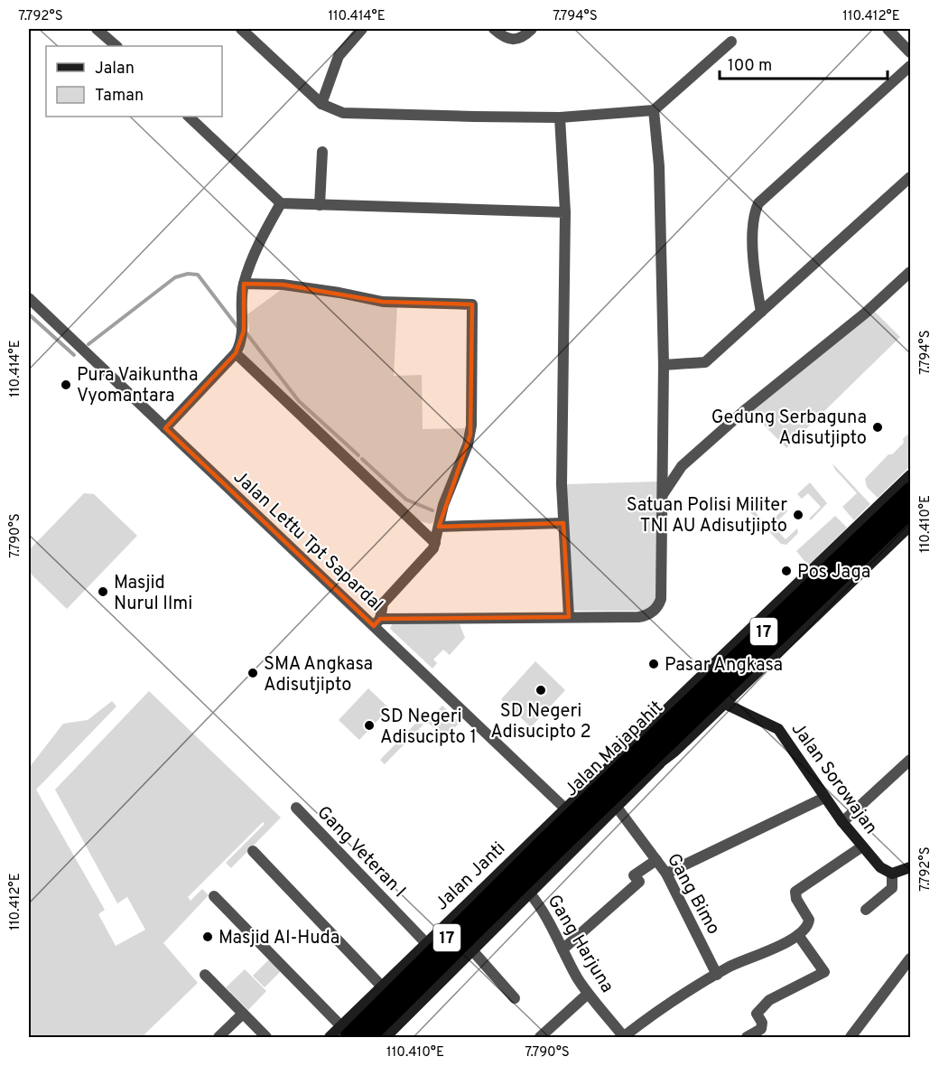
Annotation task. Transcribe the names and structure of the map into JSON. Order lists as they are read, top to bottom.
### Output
{
  "streets": {
    "highway": ["17", "Jalan Majapahit"],
    "street": [
      "Jalan Lettu Tpt Sapardal",
      "Jalan Sorowajan",
      "Gang Veteran I",
      "Jalan Janti",
      "Gang Bimo",
      "Gang Harjuna"
    ]
  },
  "crossings": [
    ["Jalan Lettu Tpt Sapardal", "Jalan Janti"],
    ["Jalan Majapahit", "Jalan Janti"],
    ["Gang Veteran I", "Jalan Janti"]
  ],
  "places": [
    "Pura Vaikuntha Vyomantara",
    "Gedung Serbaguna Adisutjipto",
    "Satuan Polisi Militer TNI AU Adisutjipto",
    "Pos Jaga",
    "Masjid Nurul Ilmi",
    "Pasar Angkasa",
    "SMA Angkasa Adisutjipto",
    "SD Negeri Adisucipto 2",
    "SD Negeri Adisucipto 1",
    "Masjid Al-Huda"
  ],
  "legend": ["Jalan", "Taman"],
  "scale_bar": "100 m",
  "coordinates": [
    "7.792°S",
    "110.414°E",
    "7.794°S",
    "110.412°E",
    "110.410°E",
    "7.790°S"
  ]
}
